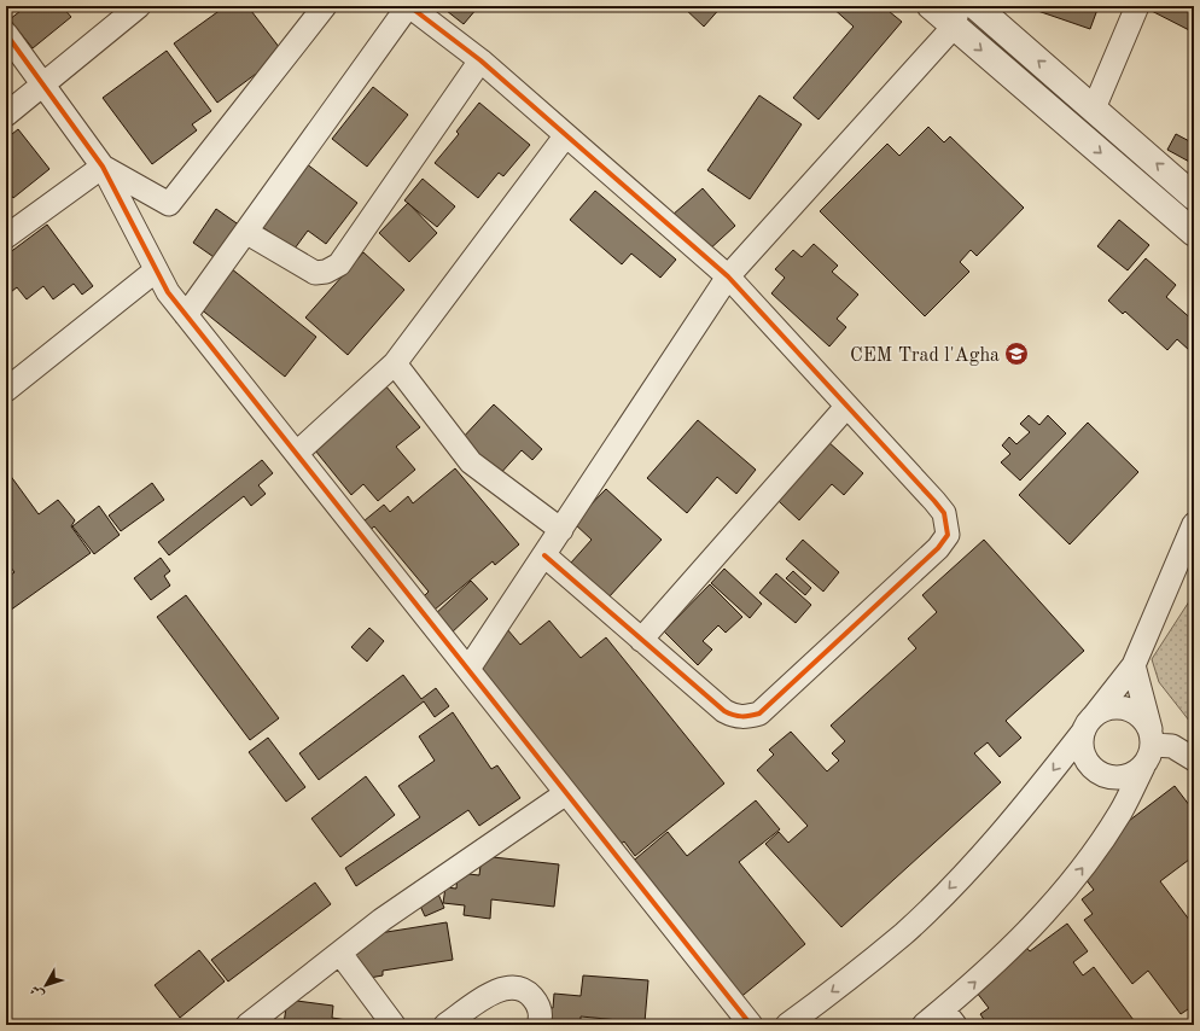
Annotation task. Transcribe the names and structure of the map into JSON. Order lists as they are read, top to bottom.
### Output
{
  "places": {
    "school or university": ["CEM Trad l'Agha"]
  },
  "north": "bottom left"
}
